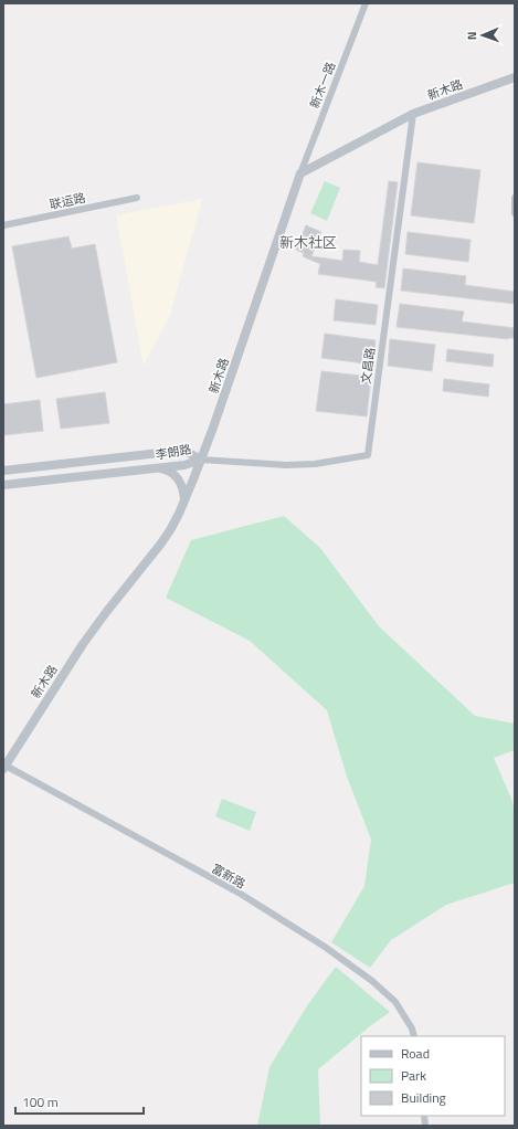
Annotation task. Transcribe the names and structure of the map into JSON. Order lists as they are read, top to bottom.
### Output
{
  "streets": {
    "street": [
      "新木一路",
      "新木路",
      "联运路",
      "文昌路",
      "李朗路",
      "富新路"
    ]
  },
  "crossings": [
    ["新木一路", "新木路"],
    ["新木路", "文昌路"],
    ["新木路", "李朗路"],
    ["新木路", "富新路"],
    ["文昌路", "李朗路"]
  ],
  "districts": ["新木社区"],
  "legend": ["Road", "Park", "Building"],
  "scale_bar": "100 m",
  "north": "left"
}
